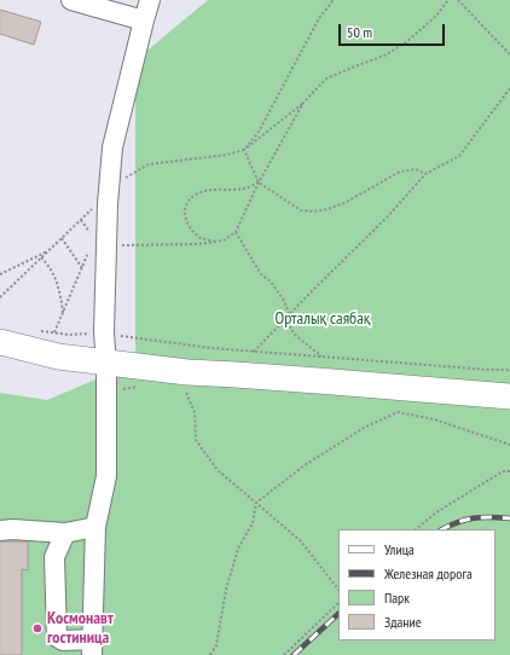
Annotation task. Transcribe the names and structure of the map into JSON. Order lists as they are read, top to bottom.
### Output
{
  "parks": ["Орталық саябақ"],
  "places": ["Космонавт гостиница"],
  "legend": [
    "Улица",
    "Железная дорога",
    "Парк",
    "Здание"
  ],
  "scale_bar": "50 m"
}
